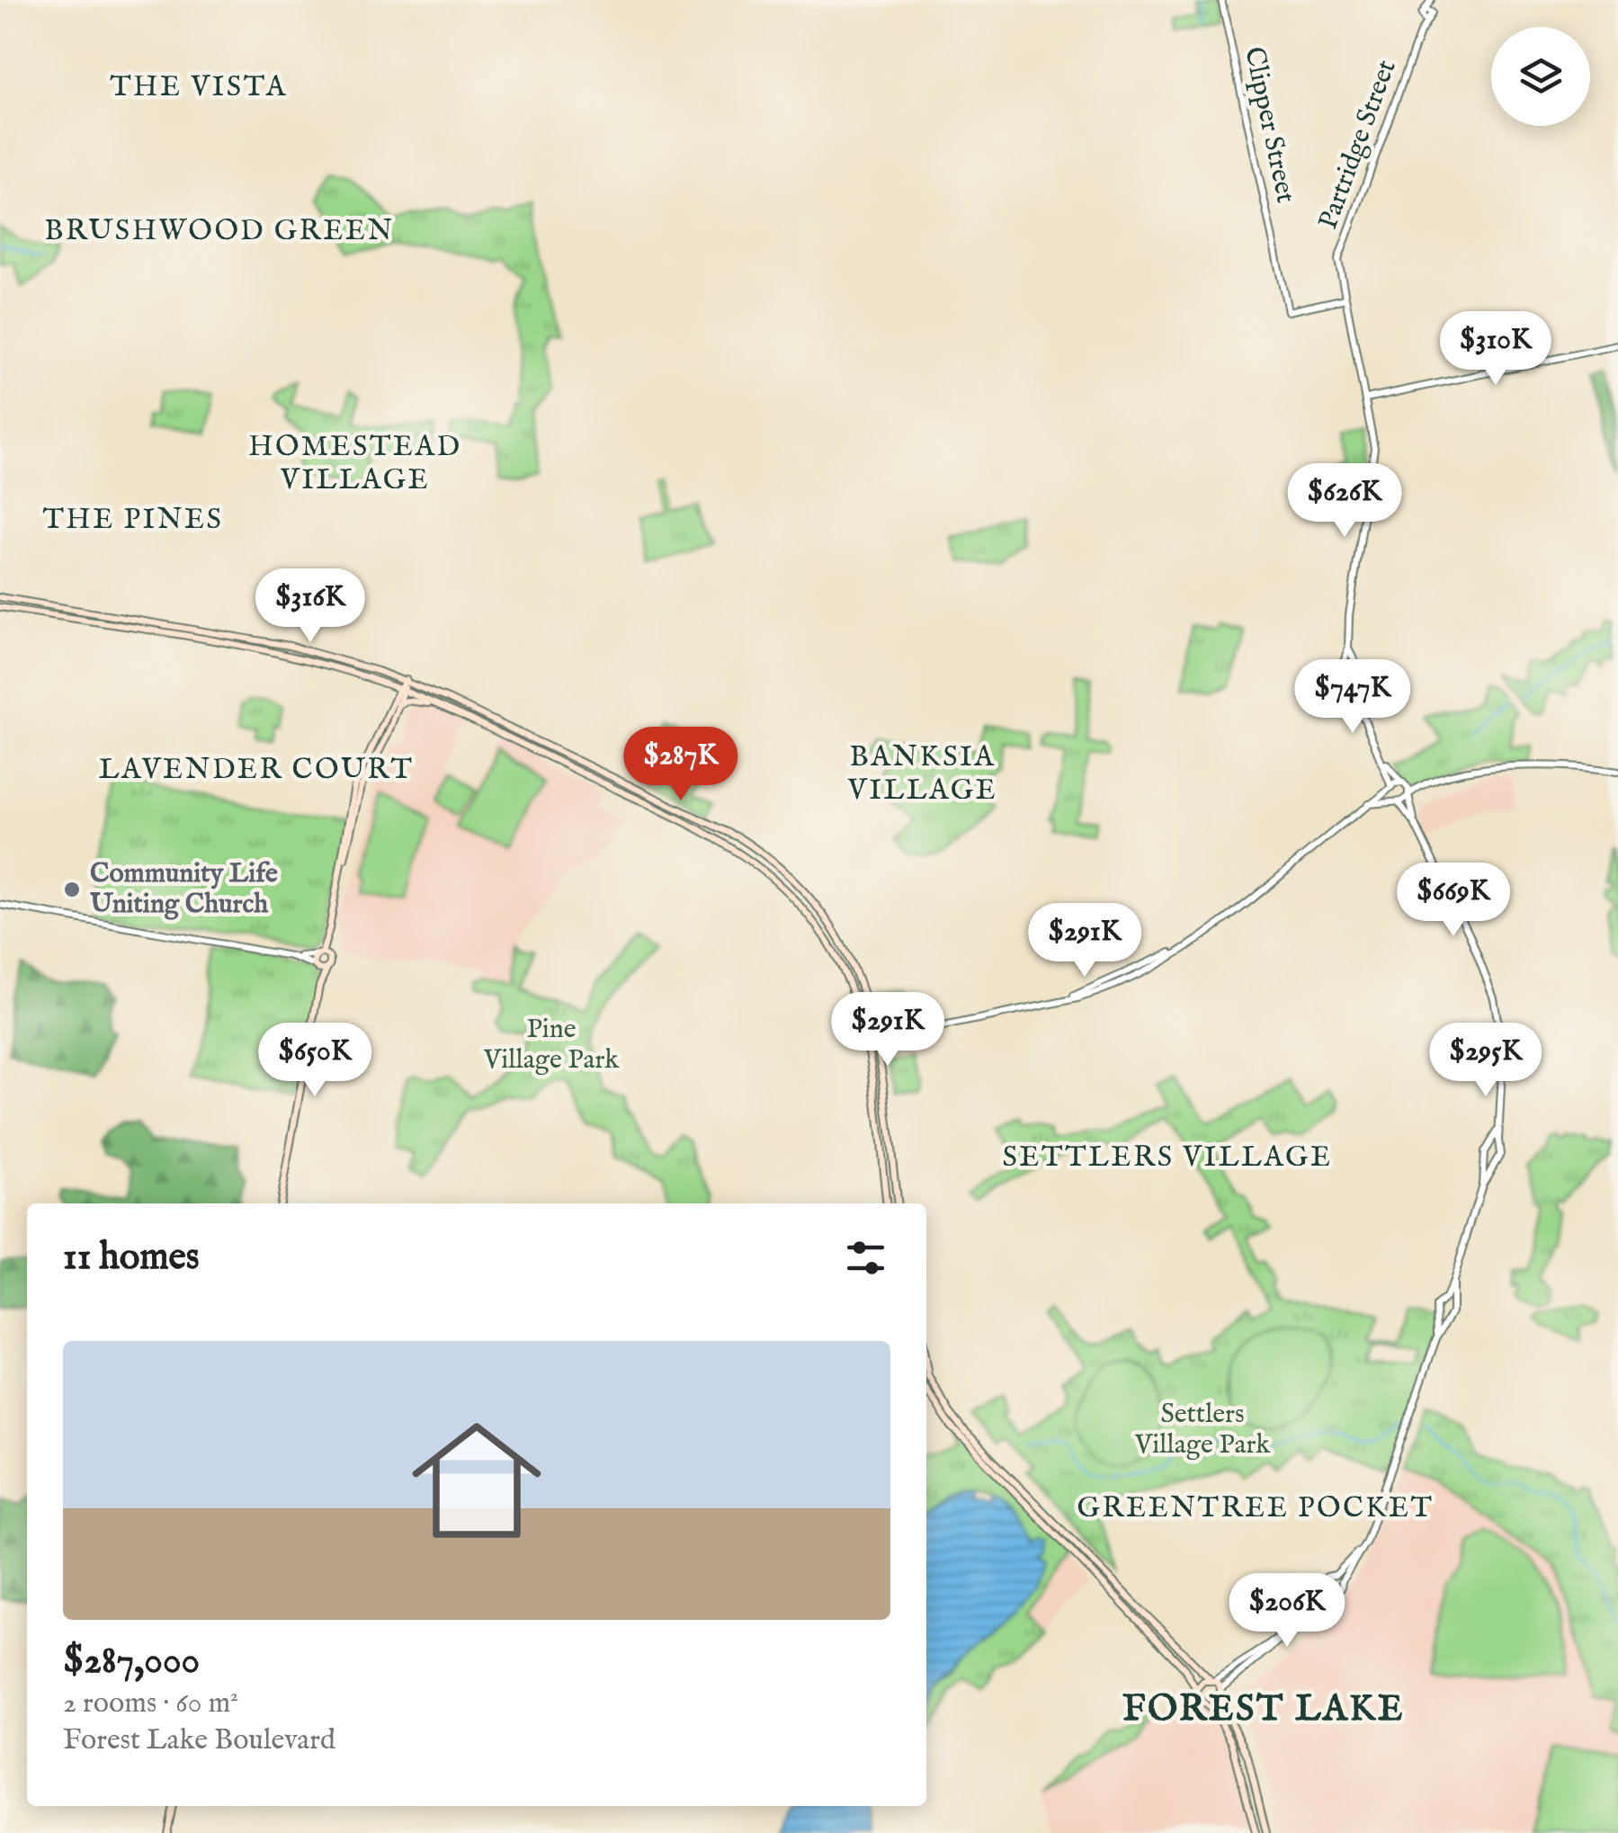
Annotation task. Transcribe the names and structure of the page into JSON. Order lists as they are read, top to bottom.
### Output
{
  "streets": {
    "street": ["Clipper Street", "Partridge Street"]
  },
  "crossings": [
    ["Clipper Street", "Partridge Street"]
  ],
  "districts": [
    "THE VISTA",
    "BRUSHWOOD GREEN",
    "HOMESTEAD VILLAGE",
    "THE PINES",
    "BANKSIA VILLAGE",
    "LAVENDER COURT",
    "SETTLERS VILLAGE",
    "GREENTREE POCKET",
    "FOREST LAKE"
  ],
  "parks": ["Pine Village Park", "Settlers Village Park"],
  "places": ["Community Life Uniting Church"],
  "page": {
    "price": [
      "$310K",
      "$626K",
      "$316K",
      "$747K",
      "$287K",
      "$669K",
      "$291K",
      "$291K",
      "$650K",
      "$295K",
      "$206K"
    ],
    "heading": "11 homes",
    "list": [
      {
        "name": "$287,000",
        "note": "2 rooms · 60 m² · Forest Lake Boulevard"
      }
    ]
  }
}
